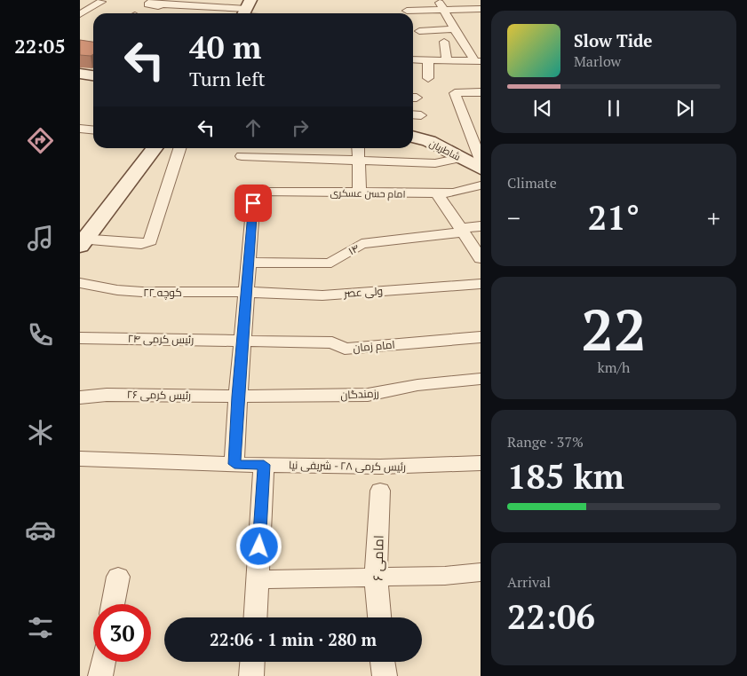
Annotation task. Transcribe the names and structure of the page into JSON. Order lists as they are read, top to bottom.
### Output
{
  "streets": {
    "main road": ["شاطریان"],
    "street": [
      "امام حسن عسکری",
      "۱۴",
      "کوچه ۲۲",
      "ولی عصر",
      "رئیس کرمی ۲۴",
      "امام زمان",
      "رزمندگان",
      "رئیس کرمی ۲۶",
      "رئیس کرمی ۲۸ - شریفی نیا",
      "امامی ۶"
    ]
  },
  "crossings": [
    ["امام حسن عسکری", "۱۴"],
    ["کوچه ۲۲", "ولی عصر"],
    ["رئیس کرمی ۲۴", "امام زمان"],
    ["رزمندگان", "رئیس کرمی ۲۶"]
  ],
  "page": {
    "tabs": "22:05",
    "turn": ["40 m", "Turn left"],
    "song": ["Slow Tide", "Marlow"],
    "tile": [
      "Climate",
      ["22", "km/h"],
      ["Range · 37%", "185 km"],
      ["Arrival", "22:06"]
    ],
    "heat": ["−", "21°", "+"],
    "limit": "30",
    "trip": "22:06 · 1 min · 280 m"
  }
}
